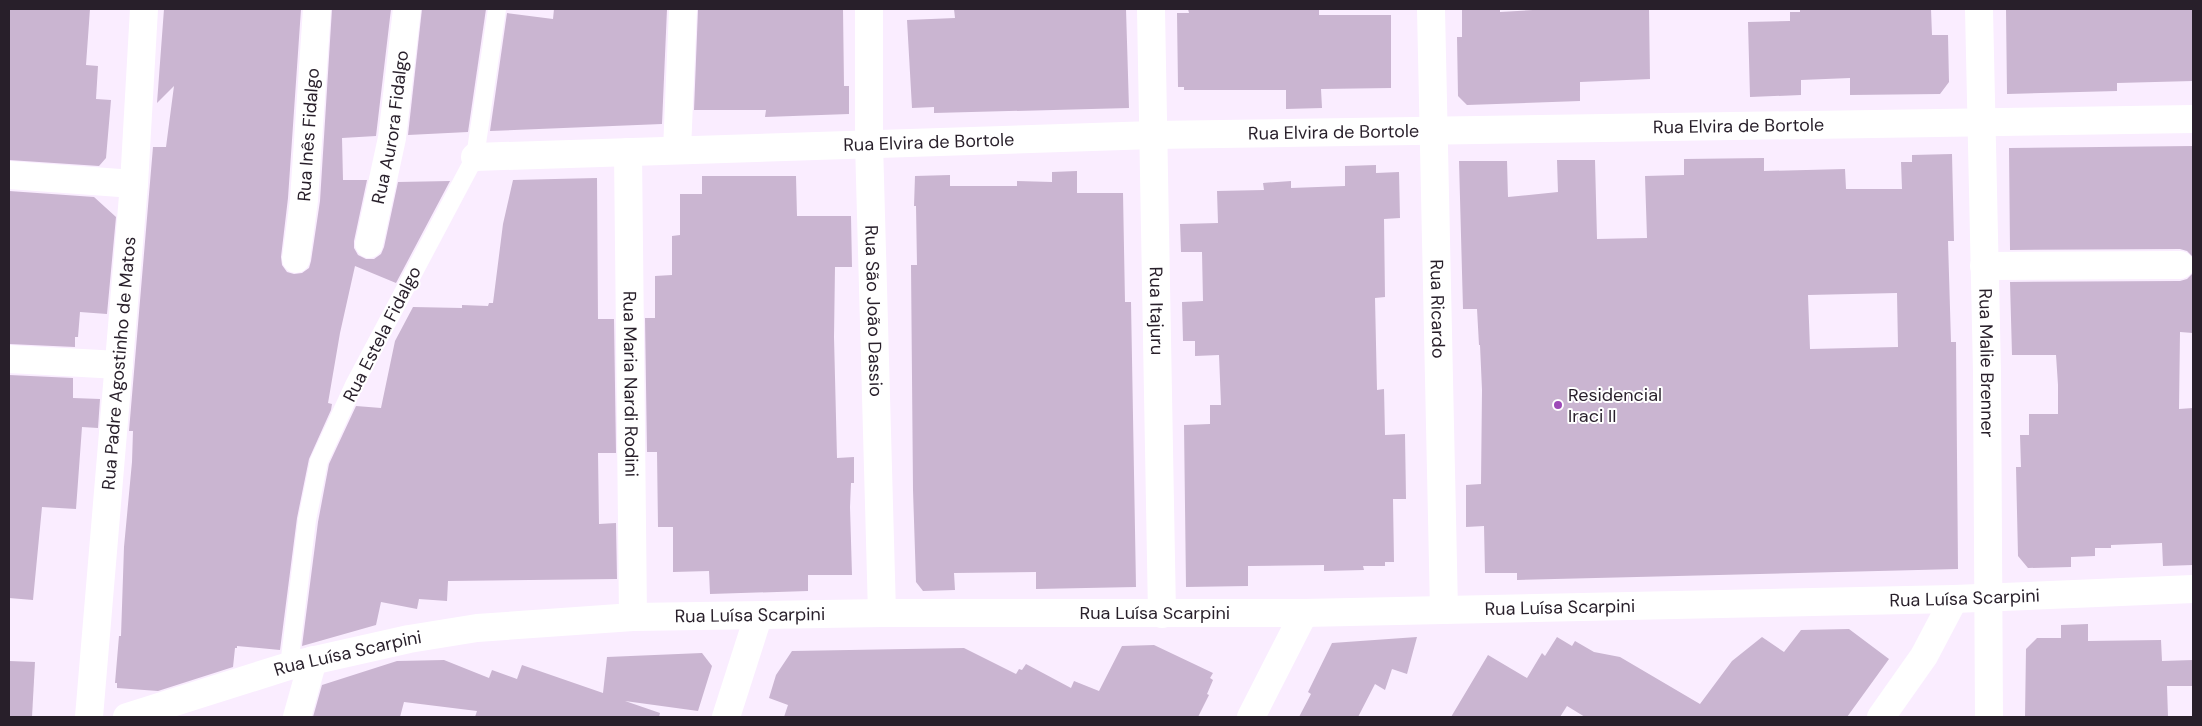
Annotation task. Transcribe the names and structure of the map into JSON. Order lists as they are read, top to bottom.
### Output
{
  "streets": {
    "street": [
      "Rua Aurora Fidalgo",
      "Rua Elvira de Bortole",
      "Rua Inês Fidalgo",
      "Rua Ricardo",
      "Rua São João Dassio",
      "Rua Itajuru",
      "Rua Padre Agostinho de Matos",
      "Rua Malie Brenner",
      "Rua Maria Nardi Rodini",
      "Rua Luísa Scarpini"
    ],
    "lane": ["Rua Estela Fidalgo"]
  },
  "crossings": [
    ["Rua Elvira de Bortole", "Rua Ricardo"],
    ["Rua Elvira de Bortole", "Rua São João Dassio"],
    ["Rua Elvira de Bortole", "Rua Itajuru"],
    ["Rua Elvira de Bortole", "Rua Estela Fidalgo"],
    ["Rua Elvira de Bortole", "Rua Malie Brenner"],
    ["Rua Elvira de Bortole", "Rua Maria Nardi Rodini"],
    ["Rua Ricardo", "Rua Luísa Scarpini"],
    ["Rua São João Dassio", "Rua Luísa Scarpini"],
    ["Rua Itajuru", "Rua Luísa Scarpini"],
    ["Rua Estela Fidalgo", "Rua Luísa Scarpini"],
    ["Rua Malie Brenner", "Rua Luísa Scarpini"],
    ["Rua Maria Nardi Rodini", "Rua Luísa Scarpini"]
  ],
  "places": ["Residencial Iraci II"]
}
